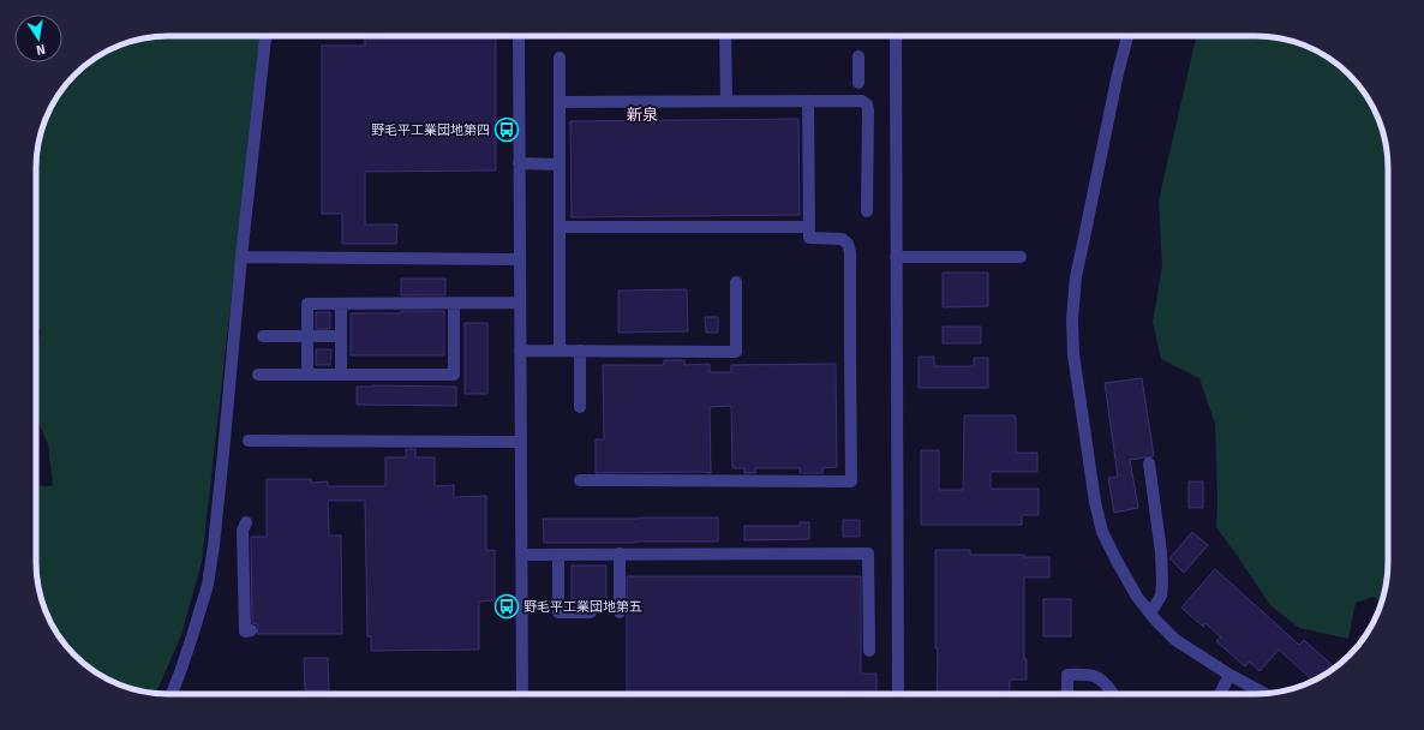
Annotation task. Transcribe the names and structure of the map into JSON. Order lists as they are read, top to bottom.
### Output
{
  "districts": ["新泉"],
  "places": {
    "bus stop": ["野毛平工業団地第四", "野毛平工業団地第五"]
  },
  "north": "bottom"
}
